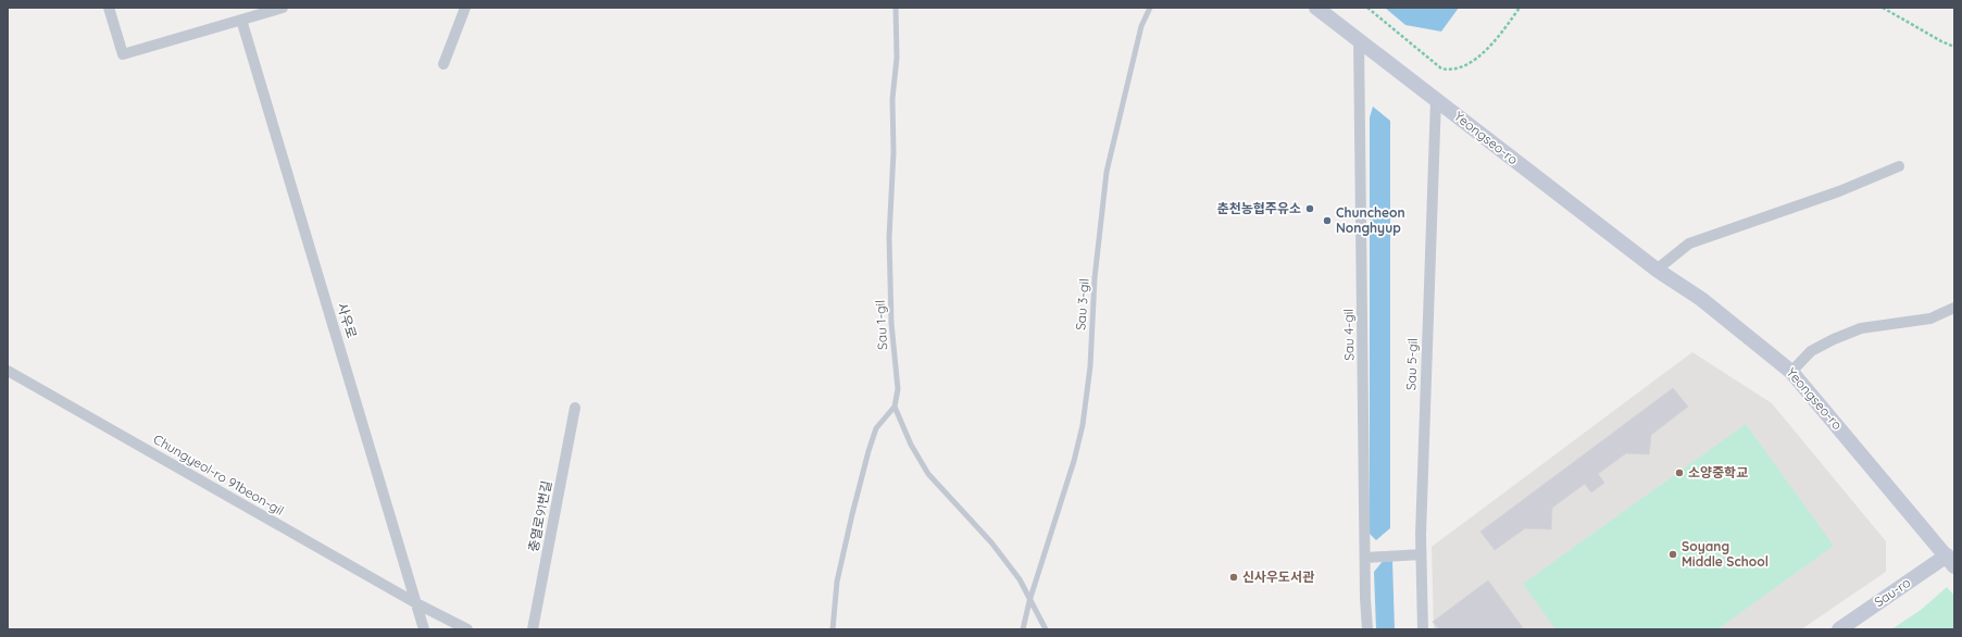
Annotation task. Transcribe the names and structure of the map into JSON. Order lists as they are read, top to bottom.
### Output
{
  "streets": {
    "street": [
      "Yeongseo-ro",
      "사우로",
      "Sau 4-gil",
      "Sau 5-gil",
      "Chungyeol-ro 91beon-gil",
      "충열로91번길",
      "Sau-ro"
    ],
    "lane": ["Sau 3-gil", "Sau 1-gil"]
  },
  "crossings": [
    ["Yeongseo-ro", "Sau 4-gil"],
    ["Yeongseo-ro", "Sau 5-gil"],
    ["Yeongseo-ro", "Sau-ro"],
    ["사우로", "Chungyeol-ro 91beon-gil"]
  ],
  "places": [
    "춘천농협주유소",
    "Chuncheon Nonghyup",
    "소양중학교",
    "Soyang Middle School",
    "신사우도서관"
  ]
}
